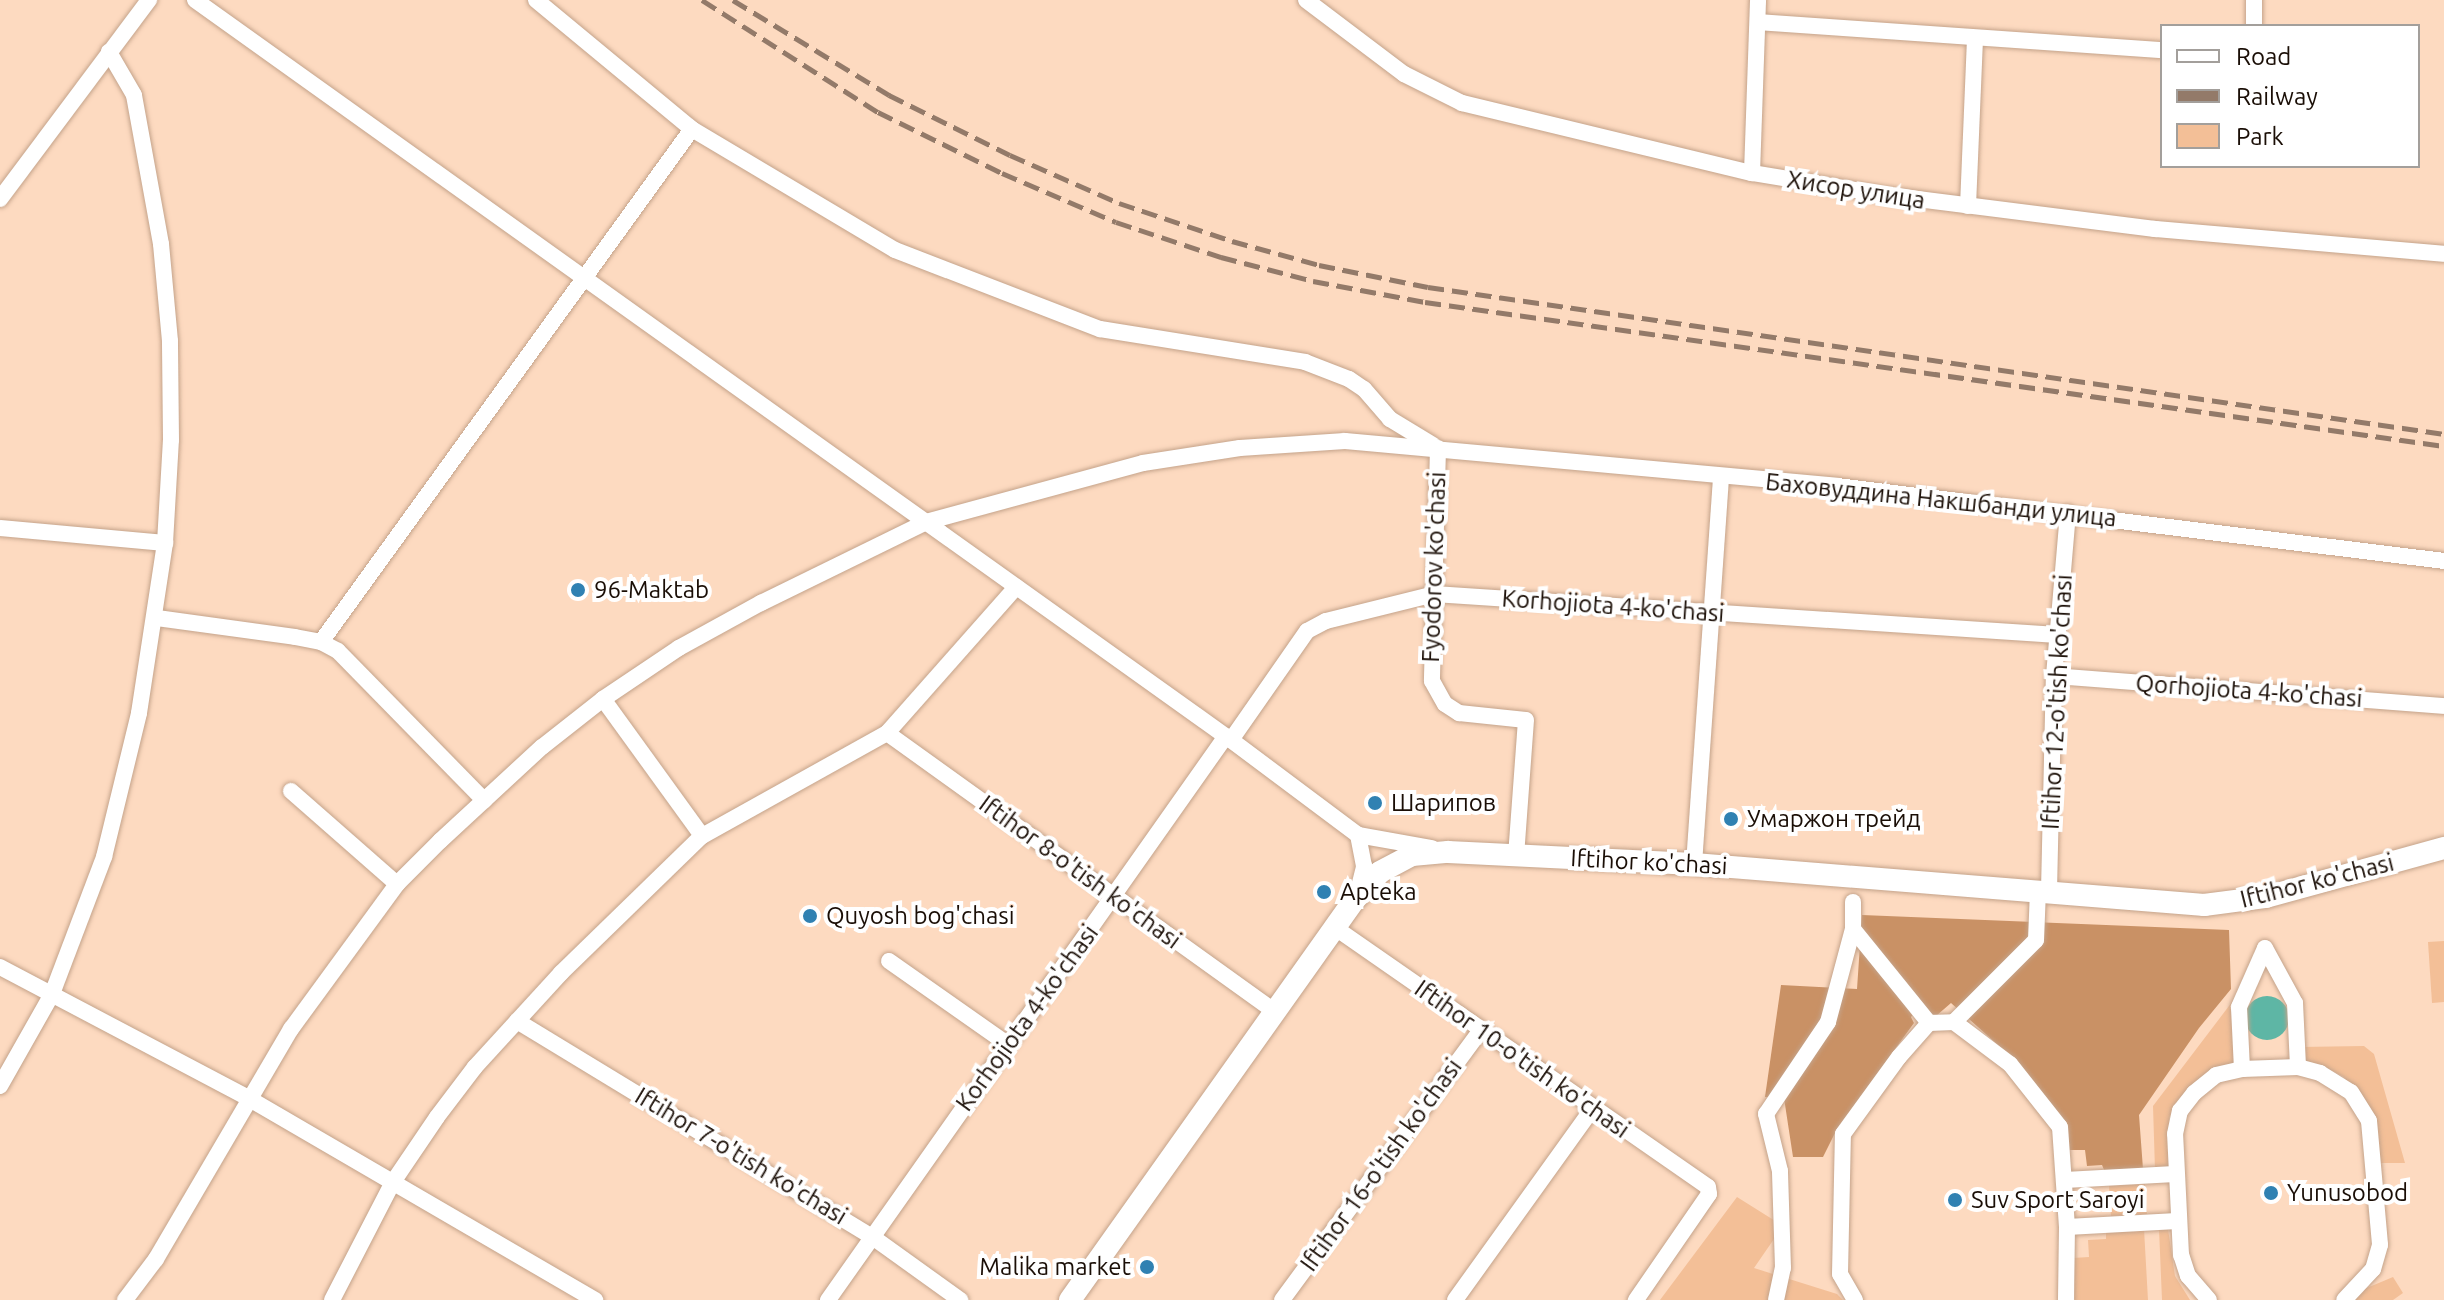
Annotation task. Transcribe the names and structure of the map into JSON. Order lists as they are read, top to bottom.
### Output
{
  "streets": {
    "main road": ["Iftihor ko'chasi"],
    "street": [
      "Хисор улица",
      "Баховуддина Накшбанди улица",
      "Fyodorov ko'chasi",
      "Korhojiota 4-ko'chasi",
      "Qorhojiota 4-ko'chasi",
      "Iftihor 12-o'tish ko'chasi",
      "Iftihor 8-o'tish ko'chasi",
      "Iftihor 10-o'tish ko'chasi",
      "Iftihor 7-o'tish ko'chasi",
      "Iftihor 16-o'tish ko'chasi"
    ]
  },
  "crossings": [
    ["Баховуддина Накшбанди улица", "Fyodorov ko'chasi"],
    ["Баховуддина Накшбанди улица", "Iftihor 12-o'tish ko'chasi"],
    ["Fyodorov ko'chasi", "Korhojiota 4-ko'chasi"],
    ["Fyodorov ko'chasi", "Iftihor ko'chasi"],
    ["Korhojiota 4-ko'chasi", "Iftihor 12-o'tish ko'chasi"],
    ["Korhojiota 4-ko'chasi", "Iftihor 8-o'tish ko'chasi"],
    ["Korhojiota 4-ko'chasi", "Iftihor 7-o'tish ko'chasi"],
    ["Qorhojiota 4-ko'chasi", "Iftihor 12-o'tish ko'chasi"],
    ["Iftihor 12-o'tish ko'chasi", "Iftihor ko'chasi"],
    ["Iftihor ko'chasi", "Iftihor 8-o'tish ko'chasi"],
    ["Iftihor ko'chasi", "Iftihor 10-o'tish ko'chasi"],
    ["Iftihor 10-o'tish ko'chasi", "Iftihor 16-o'tish ko'chasi"]
  ],
  "places": [
    "96-Maktab",
    "Шарипов",
    "Умаржон трейд",
    "Apteka",
    "Quyosh bog'chasi",
    "Yunusobod",
    "Suv Sport Saroyi",
    "Malika market"
  ],
  "legend": ["Road", "Railway", "Park"]
}
